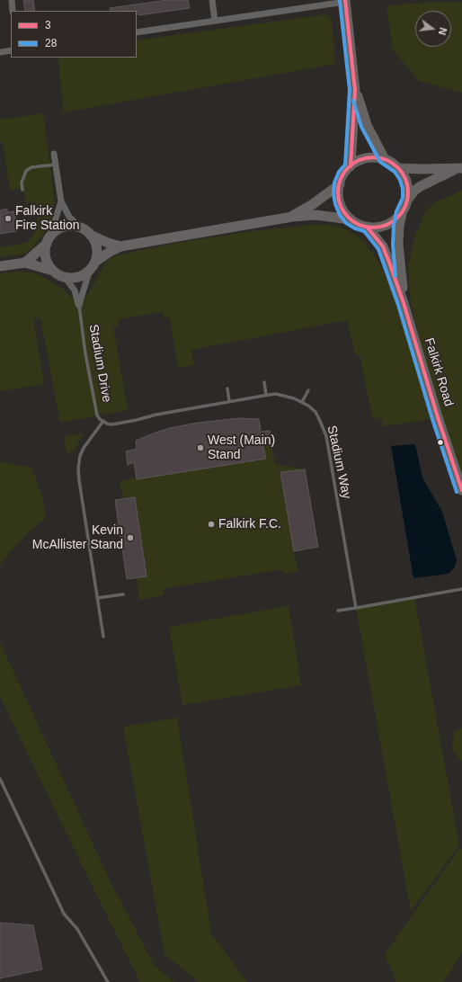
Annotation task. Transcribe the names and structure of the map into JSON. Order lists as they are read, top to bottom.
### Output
{
  "streets": {
    "main road": ["Falkirk Road"],
    "street": ["Stadium Drive"],
    "lane": ["Stadium Way"]
  },
  "crossings": [
    ["Stadium Drive", "Stadium Way"]
  ],
  "places": [
    "Falkirk Fire Station",
    "West (Main) Stand",
    "Falkirk F.C.",
    "Kevin McAllister Stand"
  ],
  "lines": ["transit line 3", "transit line 28"],
  "legend": ["3", "28"],
  "north": "right"
}
